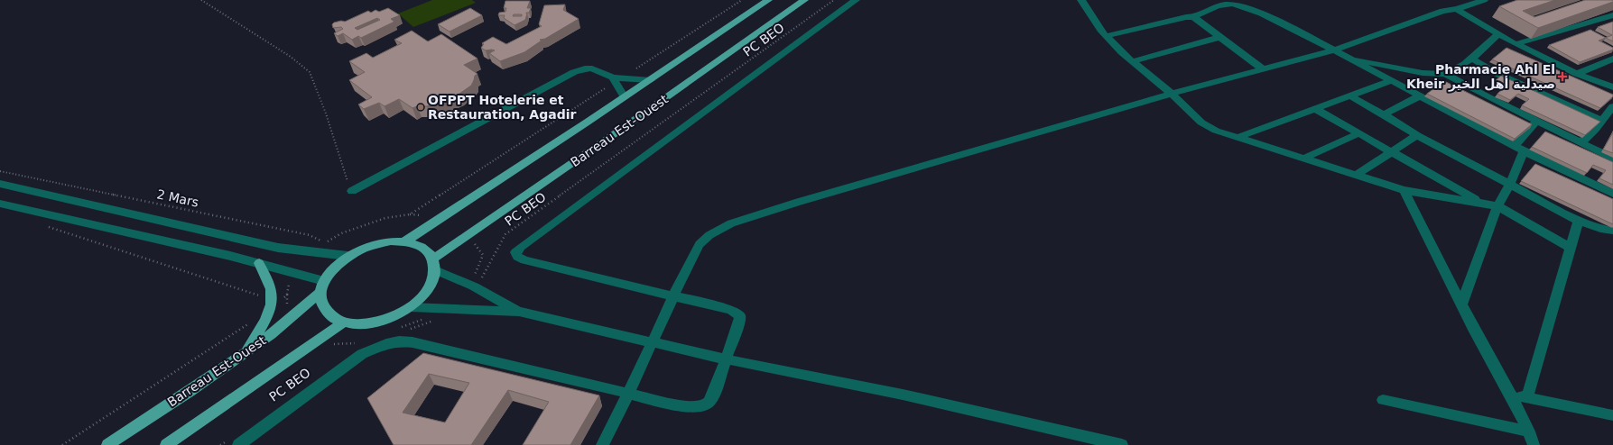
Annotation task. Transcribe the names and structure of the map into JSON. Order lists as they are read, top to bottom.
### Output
{
  "streets": {
    "main road": ["Barreau Est-Ouest"],
    "path": ["PC BEO", "2 Mars"]
  },
  "crossings": [
    ["Barreau Est-Ouest", "2 Mars"]
  ],
  "places": {
    "health": ["Pharmacie Ahl El Kheir صيدلية أهل الخير"],
    "other": ["OFPPT Hotelerie et Restauration, Agadir"]
  }
}
